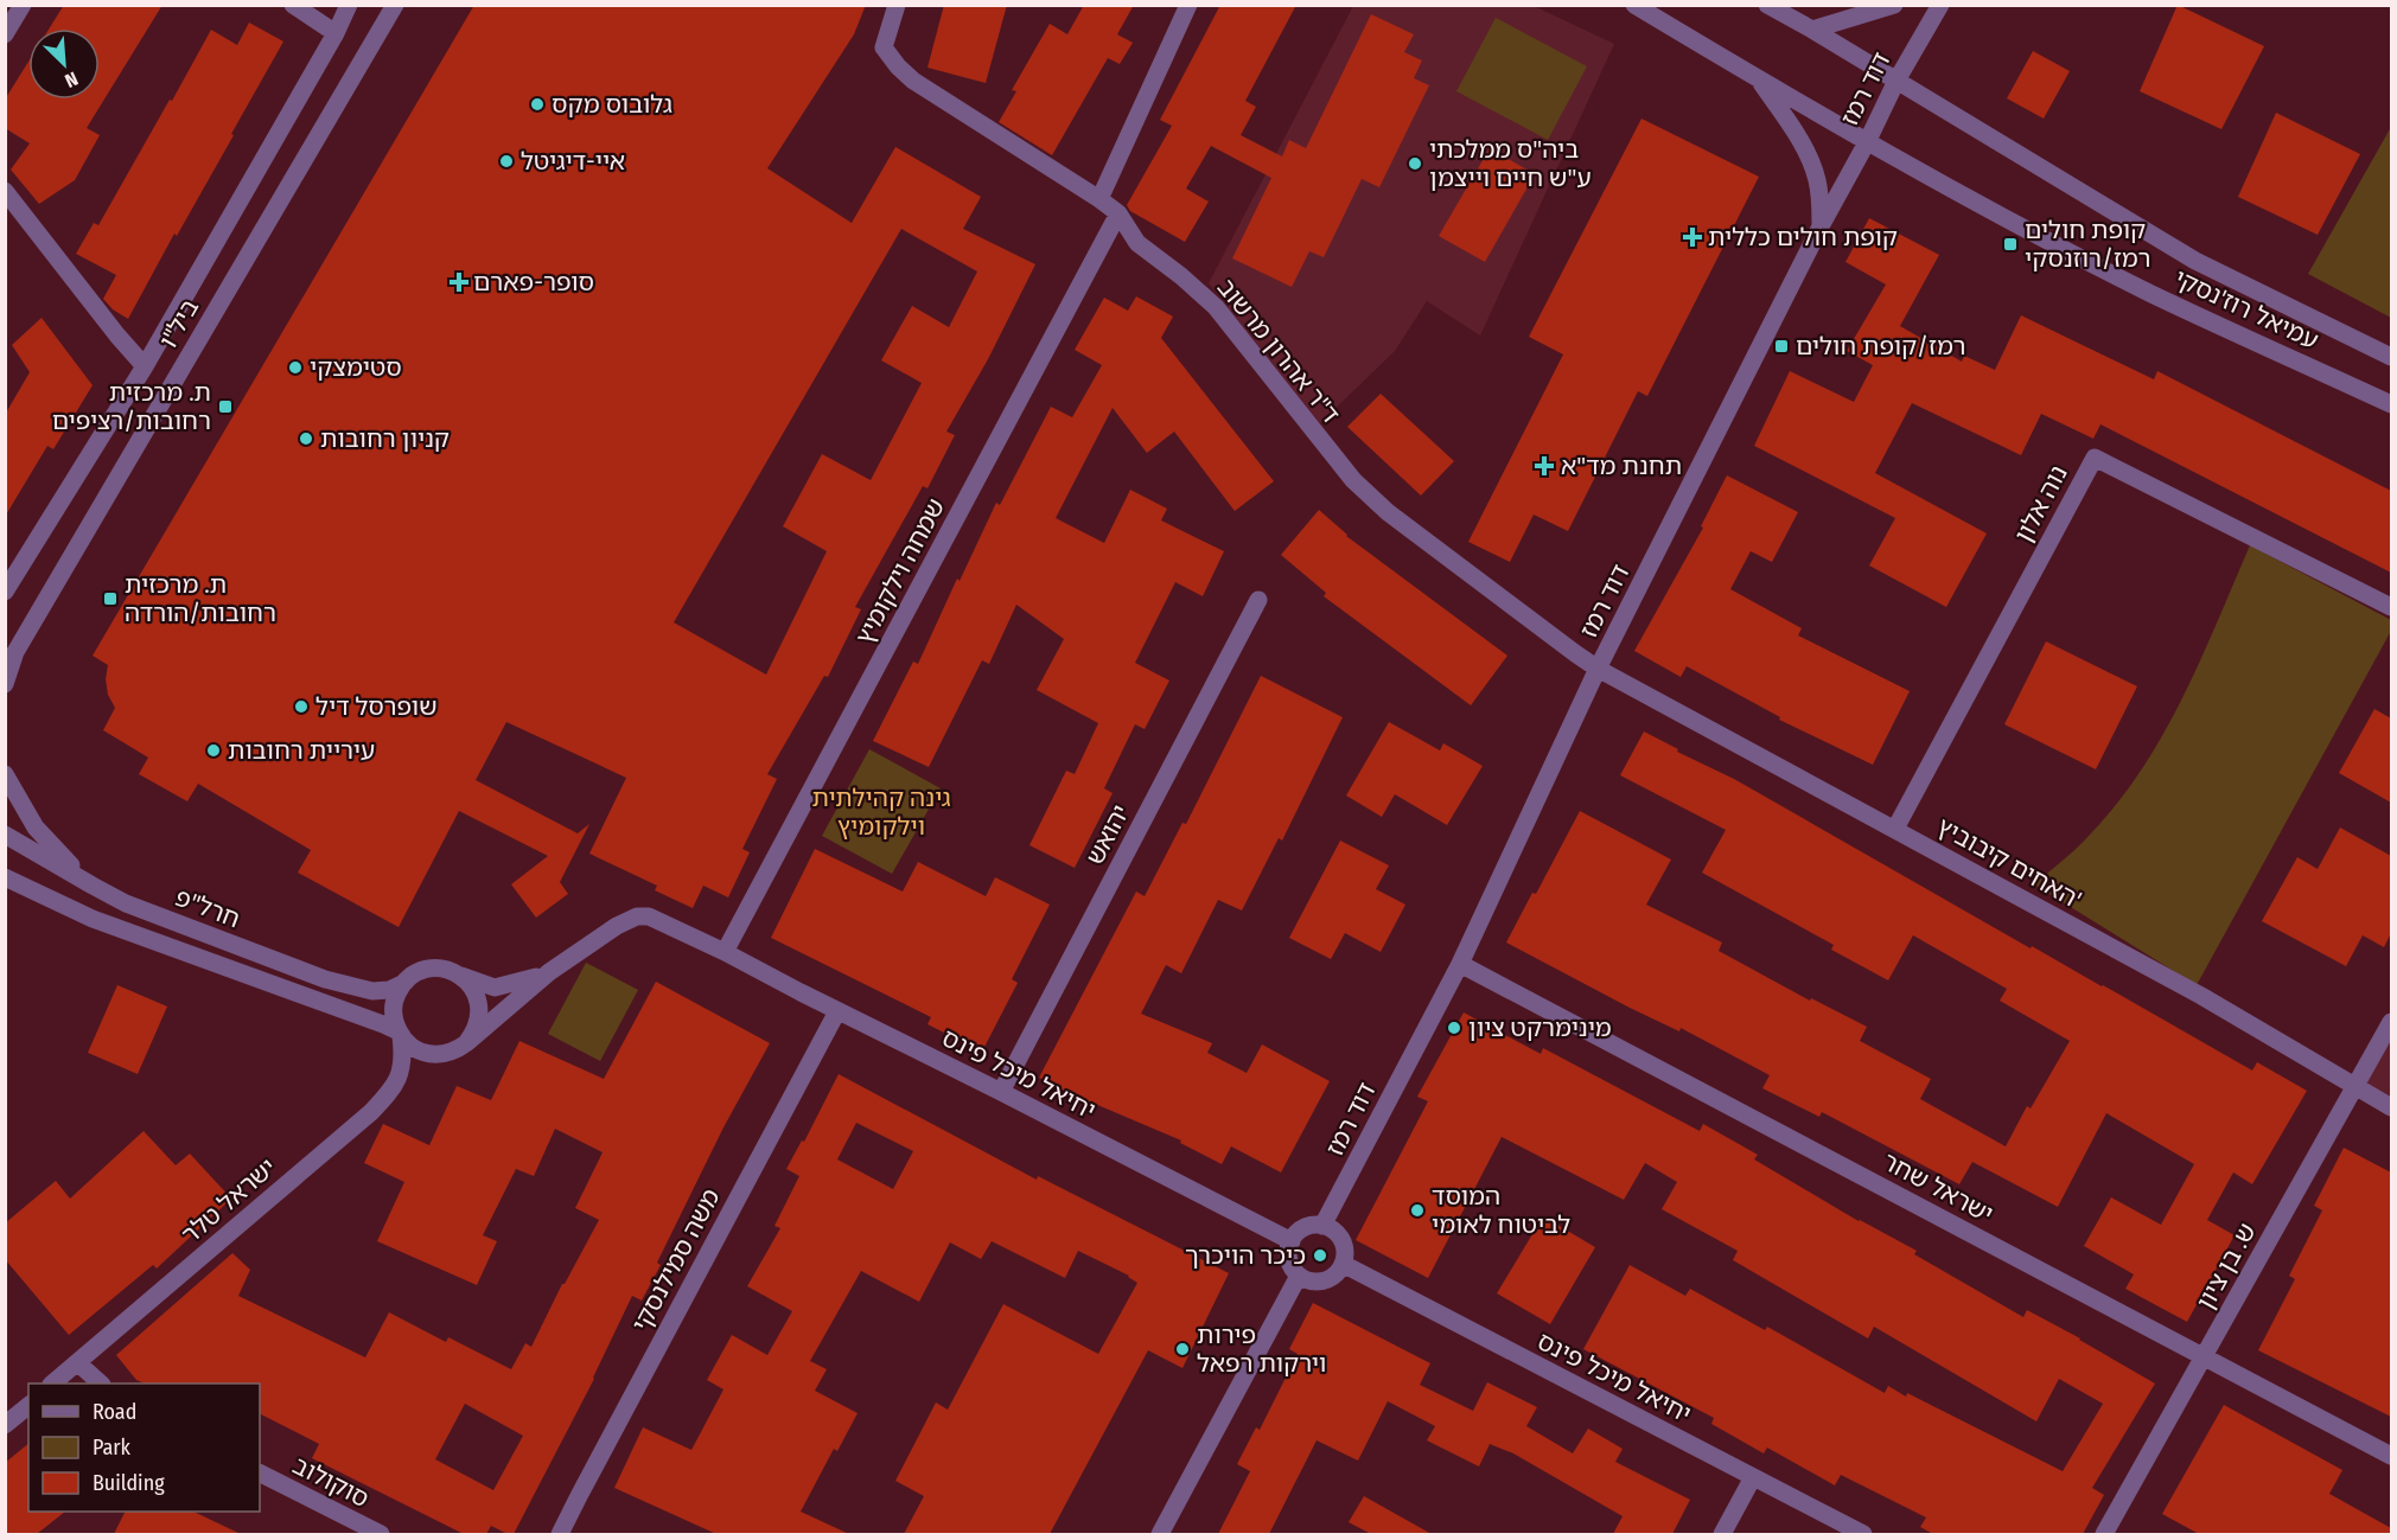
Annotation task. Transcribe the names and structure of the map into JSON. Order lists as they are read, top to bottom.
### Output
{
  "streets": {
    "street": [
      "דוד רמז",
      "עמיאל רוז'נסקי",
      "ביל\"ו",
      "ד\"ר אהרון מרשוב",
      "נוה אלון",
      "שמחה וילקומיץ",
      "יהואש",
      "האחים קיבוביץ'",
      "חרל\"פ",
      "יחיאל מיכל פינס",
      "ישראל שחר",
      "ישראל טלר",
      "משה סמילנסקי",
      "ש. בן ציון",
      "סוקולוב"
    ]
  },
  "crossings": [
    ["דוד רמז", "עמיאל רוז'נסקי"],
    ["דוד רמז", "ד\"ר אהרון מרשוב"],
    ["דוד רמז", "האחים קיבוביץ'"],
    ["דוד רמז", "יחיאל מיכל פינס"],
    ["דוד רמז", "ישראל שחר"],
    ["ד\"ר אהרון מרשוב", "שמחה וילקומיץ"],
    ["ד\"ר אהרון מרשוב", "האחים קיבוביץ'"],
    ["נוה אלון", "האחים קיבוביץ'"],
    ["שמחה וילקומיץ", "יחיאל מיכל פינס"],
    ["יהואש", "יחיאל מיכל פינס"],
    ["האחים קיבוביץ'", "ש. בן ציון"],
    ["חרל\"פ", "ישראל טלר"],
    ["יחיאל מיכל פינס", "משה סמילנסקי"],
    ["ישראל שחר", "ש. בן ציון"]
  ],
  "parks": ["גינה קהילתית וילקומיץ"],
  "places": {
    "other": [
      "גלובוס מקס",
      "איי-דיגיטל",
      "ביה\"ס ממלכתי ע\"ש חיים וייצמן",
      "סטימצקי",
      "קניון רחובות",
      "שופרסל דיל",
      "עיריית רחובות",
      "מינימרקט ציון",
      "המוסד לביטוח לאומי",
      "כיכר הויכרך",
      "פירות וירקות רפאל"
    ],
    "health": ["קופת חולים כללית", "סופר-פארם", "תחנת מד\"א"],
    "transit": [
      "קופת חולים רמז/רוזנסקי",
      "רמז/קופת חולים",
      "ת. מרכזית רחובות/רציפים",
      "ת. מרכזית רחובות/הורדה"
    ]
  },
  "legend": ["Road", "Park", "Building"],
  "north": "bottom right"
}
